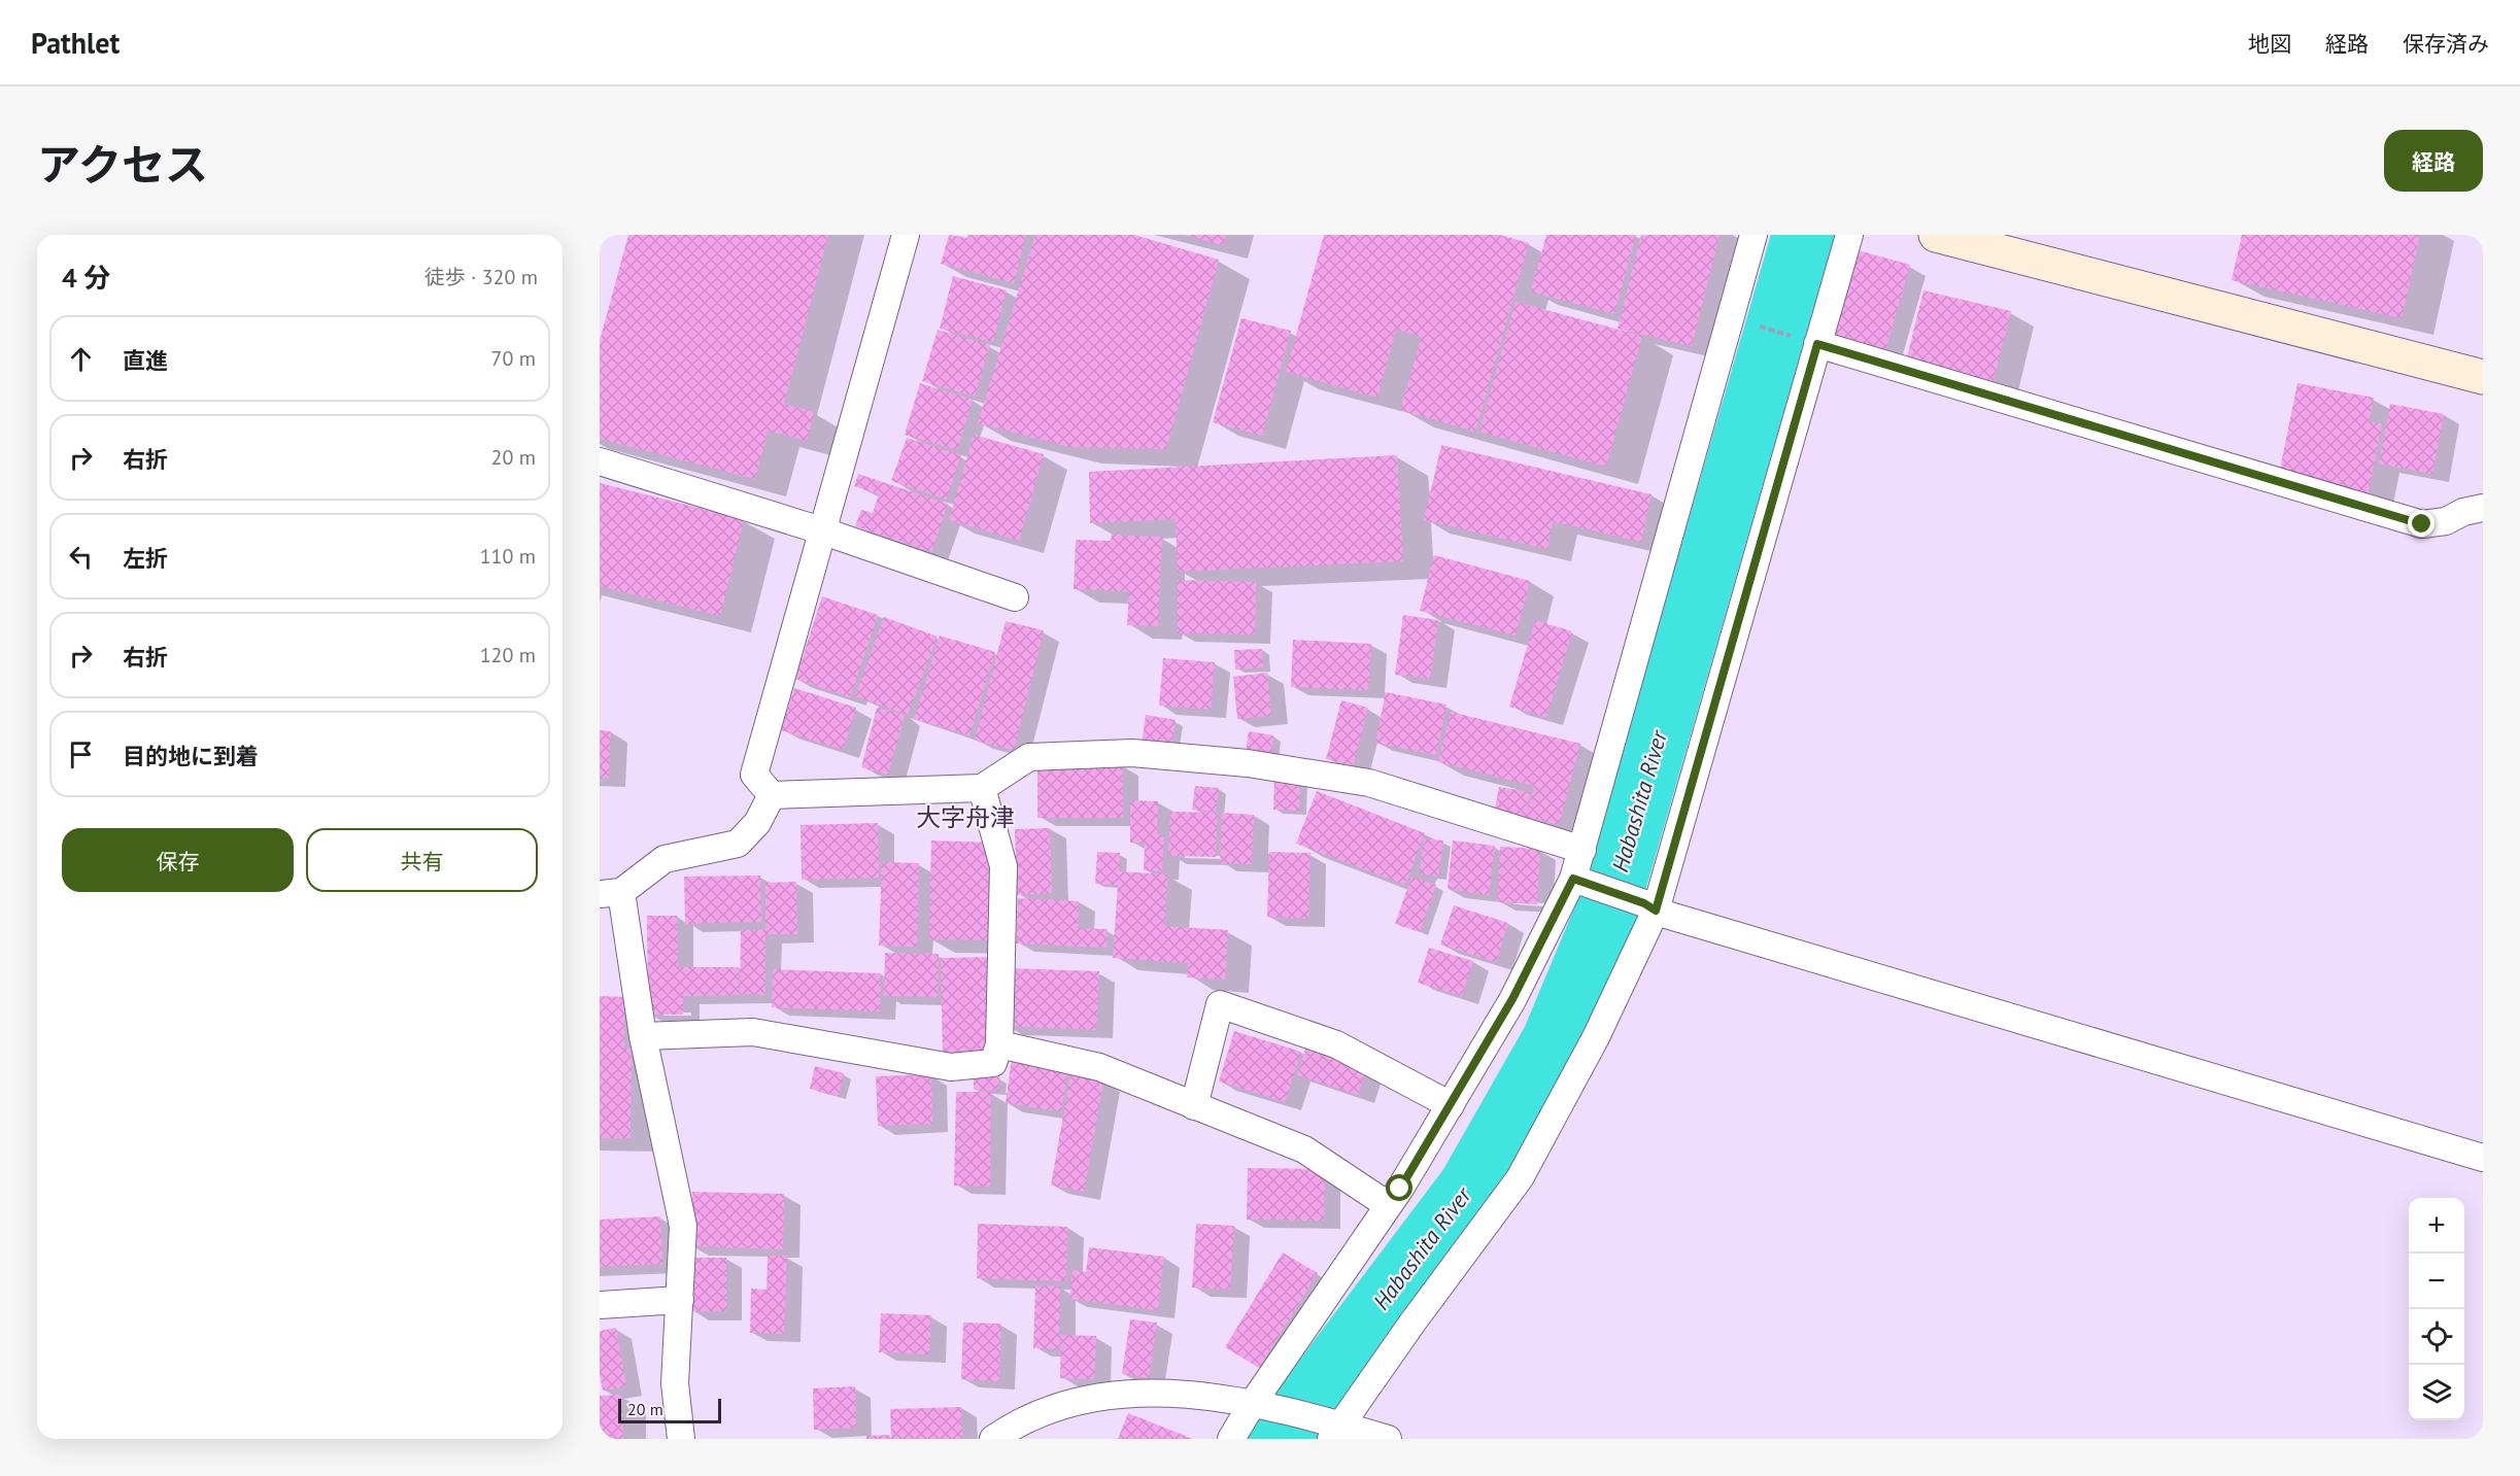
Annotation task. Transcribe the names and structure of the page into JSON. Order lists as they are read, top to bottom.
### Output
{
  "districts": ["大字舟津"],
  "water": ["Habashita River"],
  "scale_bar": "20 m",
  "page": {
    "header": "Pathlet",
    "nav": ["地図", "経路", "保存済み"],
    "title": "アクセス",
    "buttons": [
      "経路",
      ["保存", "共有"]
    ],
    "heading": ["4 分", "徒歩 · 320 m"],
    "list": [
      ["直進", "70 m"],
      ["右折", "20 m"],
      ["左折", "110 m"],
      ["右折", "120 m"],
      "目的地に到着"
    ],
    "map_buttons": ["+", "−"],
    "scale": "20 m"
  }
}
